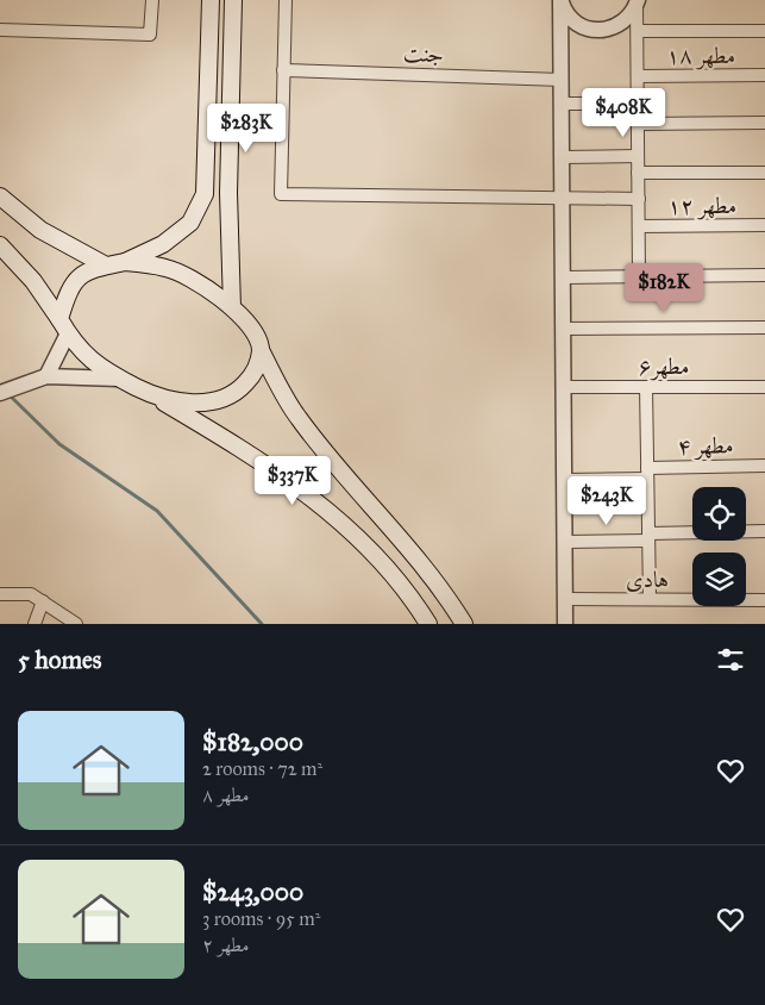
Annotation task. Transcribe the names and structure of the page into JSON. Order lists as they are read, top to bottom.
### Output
{
  "streets": {
    "street": [
      "جنت",
      "مطهر ۱۸",
      "مطهر ۱۲",
      "مطهر۶",
      "مطهر ۴",
      "هادی"
    ]
  },
  "page": {
    "price": [
      "$408K",
      "$283K",
      "$182K",
      "$337K",
      "$243K"
    ],
    "heading": "5 homes",
    "list": [
      {
        "name": "$182,000",
        "note": "2 rooms · 72 m² · مطهر ۸"
      },
      {
        "name": "$243,000",
        "note": "3 rooms · 95 m² · مطهر ۲"
      }
    ]
  }
}
